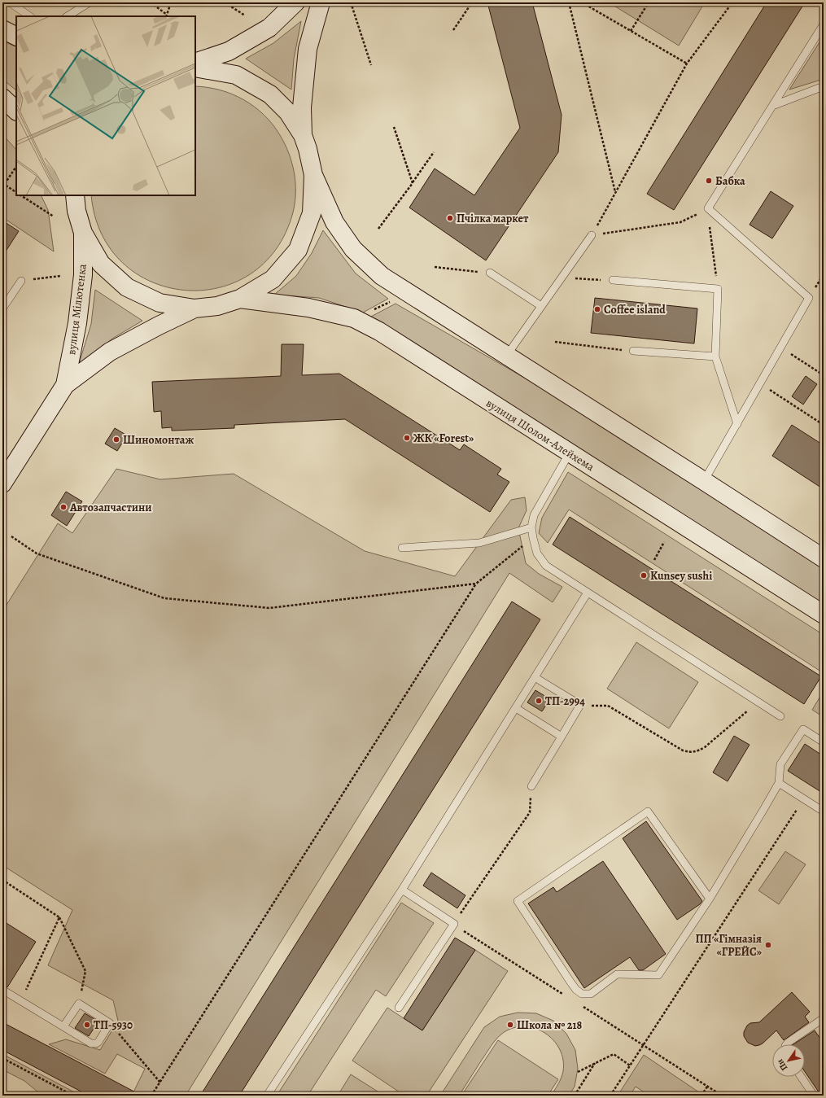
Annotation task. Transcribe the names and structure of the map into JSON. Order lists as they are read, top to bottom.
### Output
{
  "streets": {
    "street": ["вулиця Мілютенка", "вулиця Шолом-Алейхема"]
  },
  "places": [
    "Бабка",
    "Пчілка маркет",
    "Coffee island",
    "ЖК «Forest»",
    "Шиномонтаж",
    "Автозапчастини",
    "Kunsey sushi",
    "ТП-2994",
    "ПП «Гімназія «ГРЕЙС»",
    "ТП-5930",
    "Школа № 218"
  ],
  "north": "bottom left"
}
